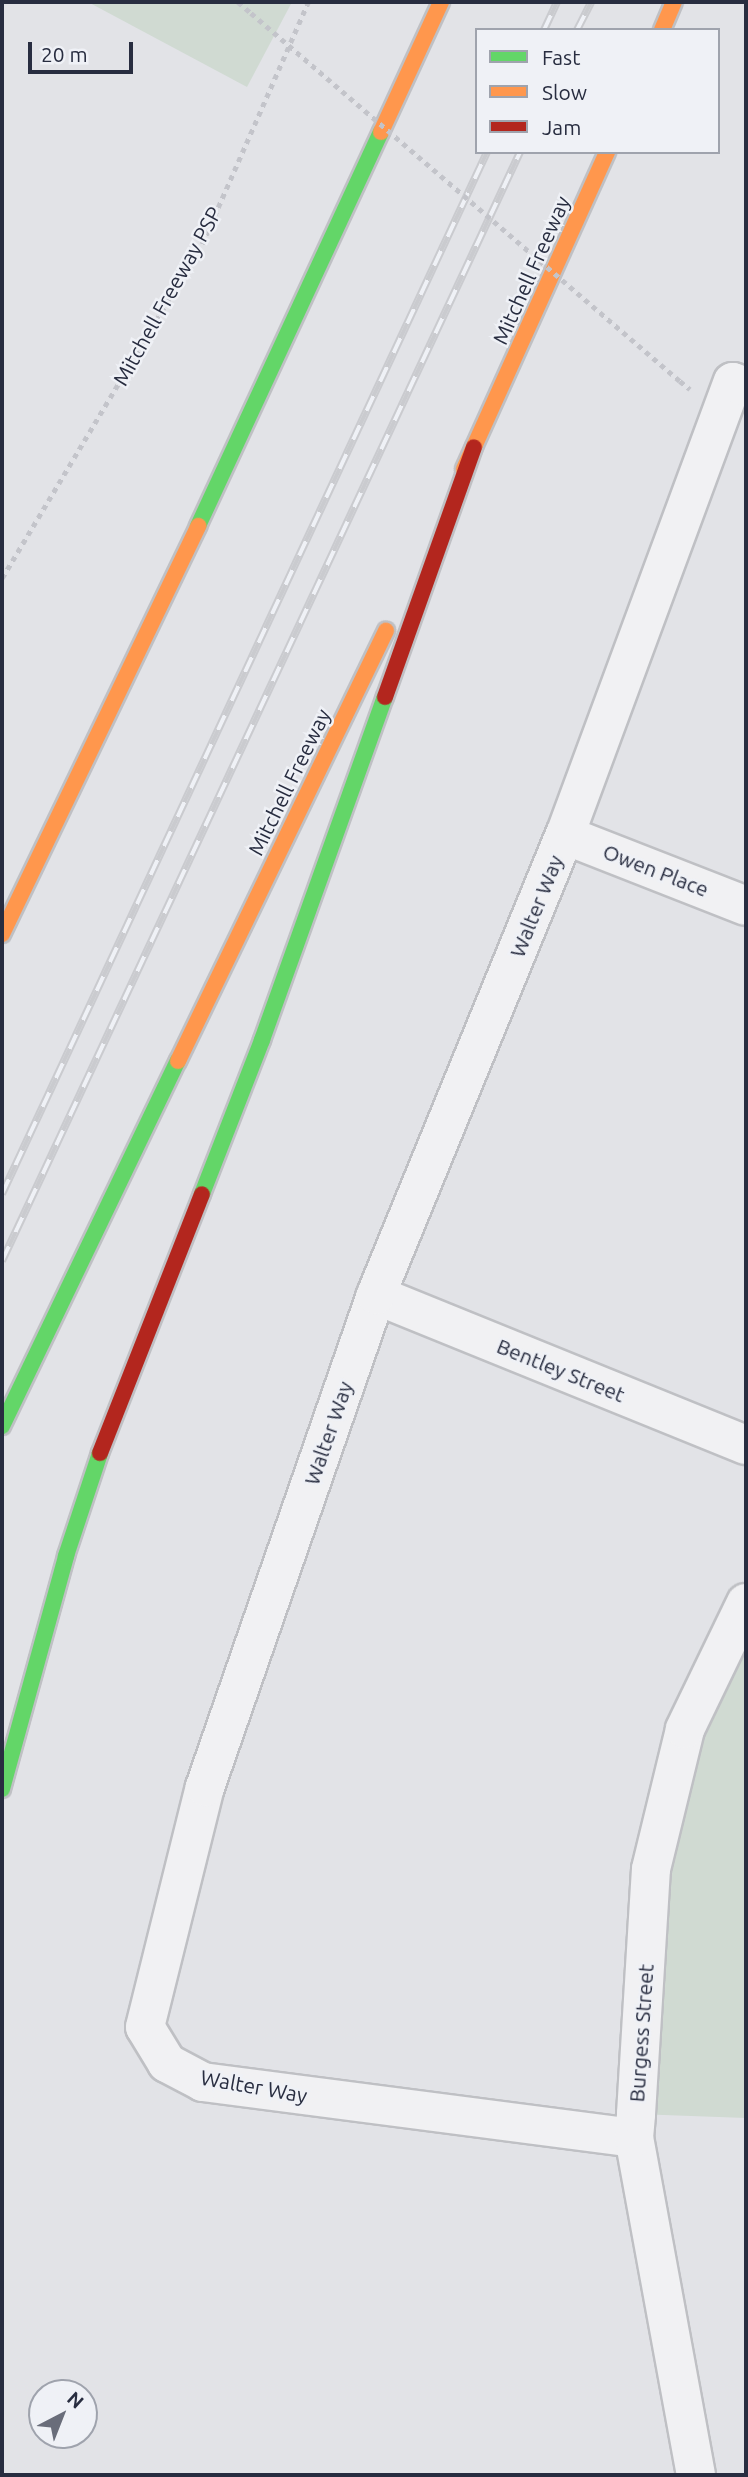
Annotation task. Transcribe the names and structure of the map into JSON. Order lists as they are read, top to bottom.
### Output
{
  "streets": {
    "highway": ["Mitchell Freeway"],
    "street": [
      "Owen Place",
      "Walter Way",
      "Bentley Street",
      "Burgess Street"
    ],
    "path": ["Mitchell Freeway PSP"]
  },
  "crossings": [
    ["Owen Place", "Walter Way"],
    ["Walter Way", "Bentley Street"],
    ["Walter Way", "Burgess Street"]
  ],
  "legend": ["Fast", "Slow", "Jam"],
  "scale_bar": "20 m",
  "north": "top right"
}
